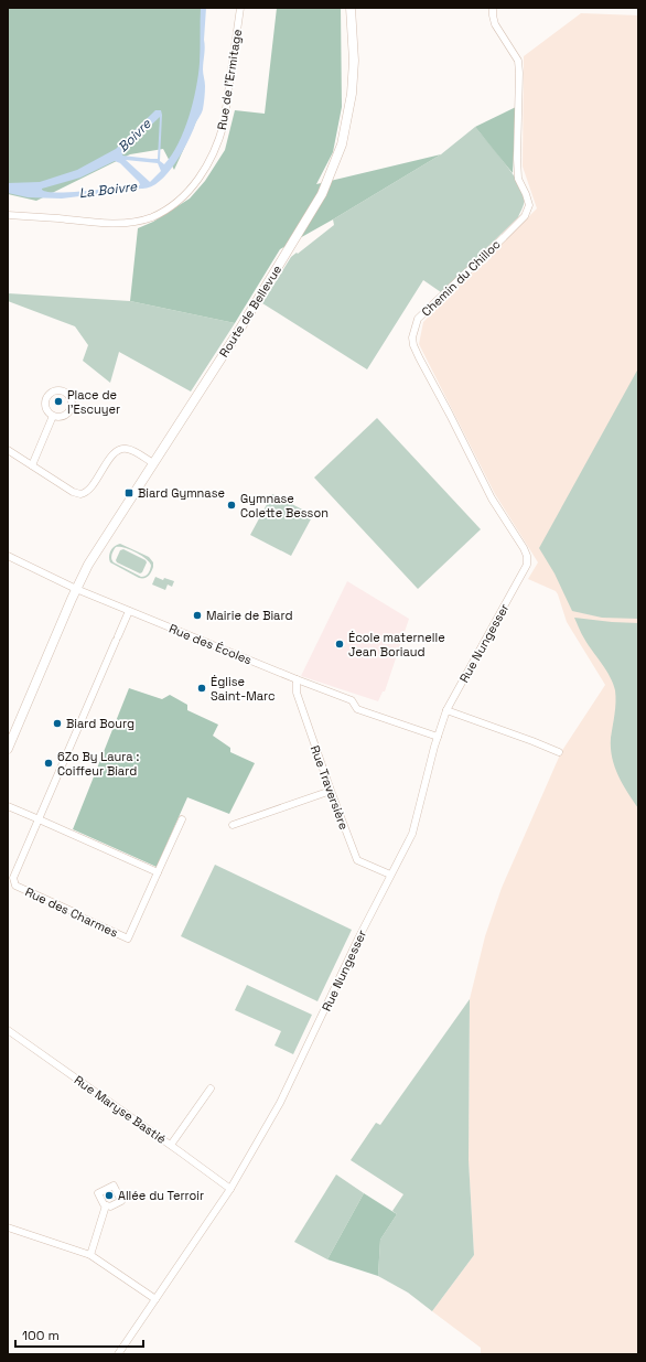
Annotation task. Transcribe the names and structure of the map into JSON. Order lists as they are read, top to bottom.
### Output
{
  "streets": {
    "street": [
      "Rue de l’Ermitage",
      "Chemin du Chilloc",
      "Route de Bellevue",
      "Rue Nungesser",
      "Rue des Écoles",
      "Rue Traversière",
      "Rue des Charmes",
      "Rue Maryse Bastié"
    ]
  },
  "crossings": [
    ["Chemin du Chilloc", "Rue Nungesser"],
    ["Route de Bellevue", "Rue des Écoles"],
    ["Rue Nungesser", "Rue des Écoles"],
    ["Rue Nungesser", "Rue Traversière"],
    ["Rue Nungesser", "Rue Maryse Bastié"],
    ["Rue des Écoles", "Rue Traversière"]
  ],
  "water": ["Boivre", "La Boivre"],
  "places": {
    "other": [
      "Place de l’Escuyer",
      "Gymnase Colette Besson",
      "Mairie de Biard",
      "École maternelle Jean Boriaud",
      "Église Saint-Marc",
      "Biard Bourg",
      "6Zo By Laura : Coiffeur Biard",
      "Allée du Terroir"
    ],
    "transit": ["Biard Gymnase"]
  },
  "scale_bar": "100 m"
}
